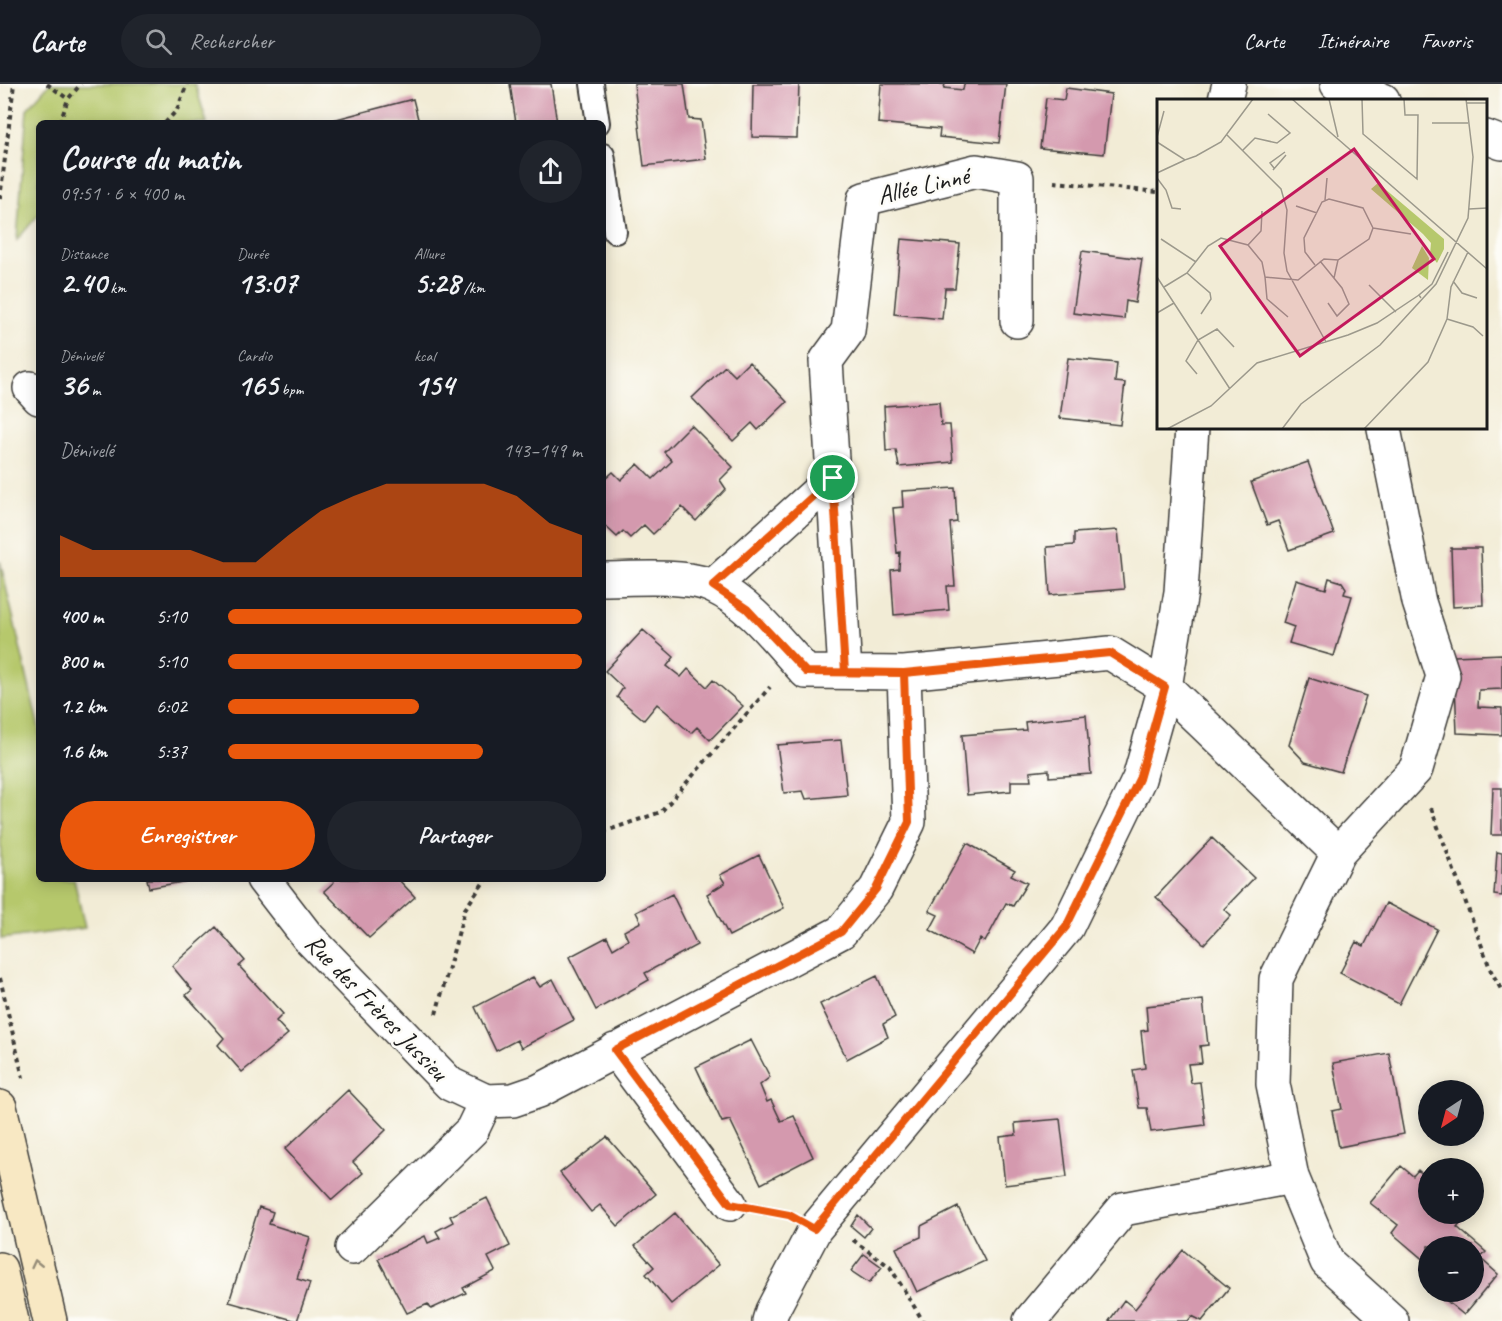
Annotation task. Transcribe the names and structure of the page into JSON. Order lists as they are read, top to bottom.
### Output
{
  "streets": {
    "street": ["Allée Linné", "Rue des Frères Jussieu"]
  },
  "north": "bottom left",
  "page": {
    "header": "Carte",
    "search": "Rechercher",
    "nav": ["Carte", "Itinéraire", "Favoris"],
    "heading": ["Course du matin", "09:51 · 6 × 400 m"],
    "stats": [
      ["Distance", "2.40 km"],
      ["Durée", "13:07"],
      ["Allure", "5:28 /km"],
      ["Dénivelé", "36 m"],
      ["Cardio", "165 bpm"],
      ["kcal", "154"]
    ],
    "chart": ["Dénivelé", "143–149 m"],
    "list": [
      {
        "name": "400 m",
        "note": "5:10"
      },
      {
        "name": "800 m",
        "note": "5:10"
      },
      {
        "name": "1.2 km",
        "note": "6:02"
      },
      {
        "name": "1.6 km",
        "note": "5:37"
      }
    ],
    "buttons": ["Enregistrer", "Partager"],
    "map_buttons": ["+", "−"]
  }
}
